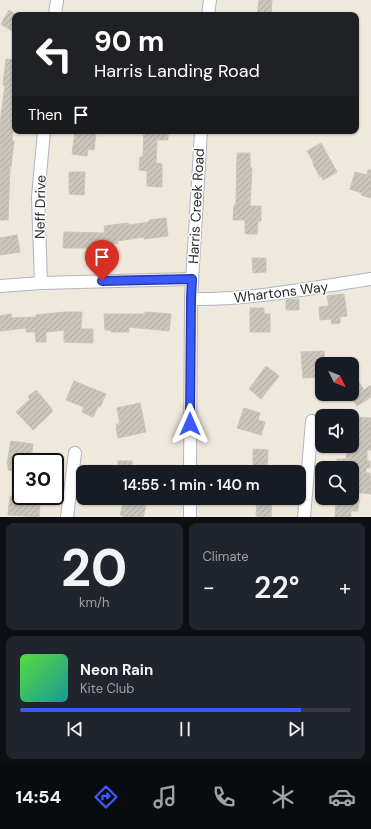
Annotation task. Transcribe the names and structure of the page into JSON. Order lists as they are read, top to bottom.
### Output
{
  "streets": {
    "street": ["Harris Creek Road", "Neff Drive", "Whartons Way"]
  },
  "crossings": [
    ["Harris Creek Road", "Whartons Way"]
  ],
  "north": "bottom right",
  "page": {
    "turn": ["90 m", "Harris Landing Road"],
    "then": "Then",
    "limit": "30",
    "trip": "14:55 · 1 min · 140 m",
    "tile": [
      ["20", "km/h"],
      "Climate"
    ],
    "heat": ["−", "22°", "+"],
    "song": ["Neon Rain", "Kite Club"],
    "tabs": "14:54"
  }
}
